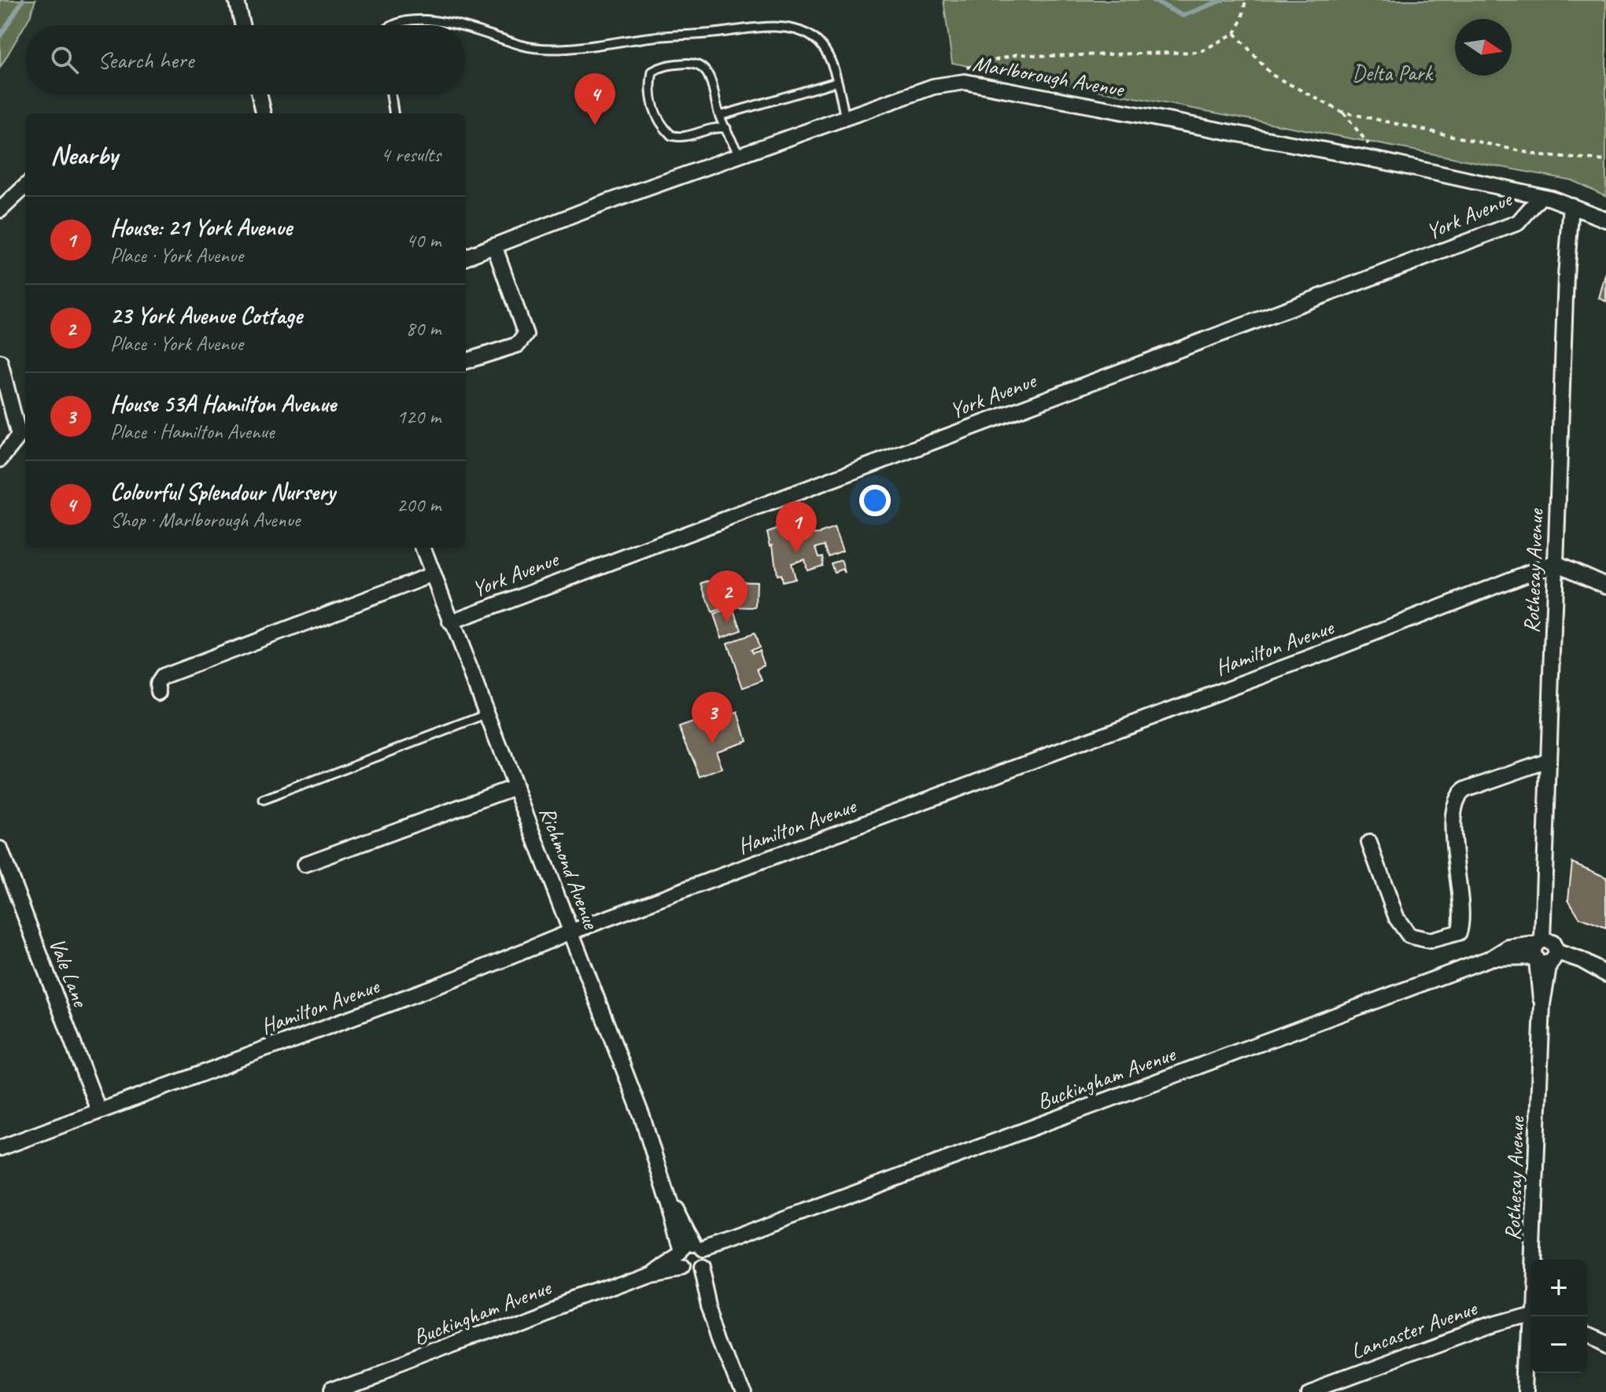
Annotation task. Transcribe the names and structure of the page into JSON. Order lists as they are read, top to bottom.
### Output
{
  "streets": {
    "street": [
      "Marlborough Avenue",
      "York Avenue",
      "Rothesay Avenue",
      "Hamilton Avenue",
      "Richmond Avenue",
      "Vale Lane",
      "Buckingham Avenue",
      "Lancaster Avenue"
    ]
  },
  "crossings": [
    ["Marlborough Avenue", "York Avenue"],
    ["Marlborough Avenue", "Rothesay Avenue"],
    ["York Avenue", "Richmond Avenue"],
    ["Rothesay Avenue", "Hamilton Avenue"],
    ["Rothesay Avenue", "Buckingham Avenue"],
    ["Hamilton Avenue", "Richmond Avenue"],
    ["Hamilton Avenue", "Vale Lane"],
    ["Richmond Avenue", "Buckingham Avenue"]
  ],
  "parks": ["Delta Park"],
  "north": "right",
  "page": {
    "search": "Search here",
    "pins": [
      "4",
      "1",
      "2",
      "3"
    ],
    "heading": ["Nearby", "4 results"],
    "list": [
      {
        "mark": "1",
        "name": "House: 21 York Avenue",
        "note": "Place · York Avenue",
        "value": "40 m"
      },
      {
        "mark": "2",
        "name": "23 York Avenue Cottage",
        "note": "Place · York Avenue",
        "value": "80 m"
      },
      {
        "mark": "3",
        "name": "House 53A Hamilton Avenue",
        "note": "Place · Hamilton Avenue",
        "value": "120 m"
      },
      {
        "mark": "4",
        "name": "Colourful Splendour Nursery",
        "note": "Shop · Marlborough Avenue",
        "value": "200 m"
      }
    ],
    "map_buttons": ["+", "−"]
  }
}
